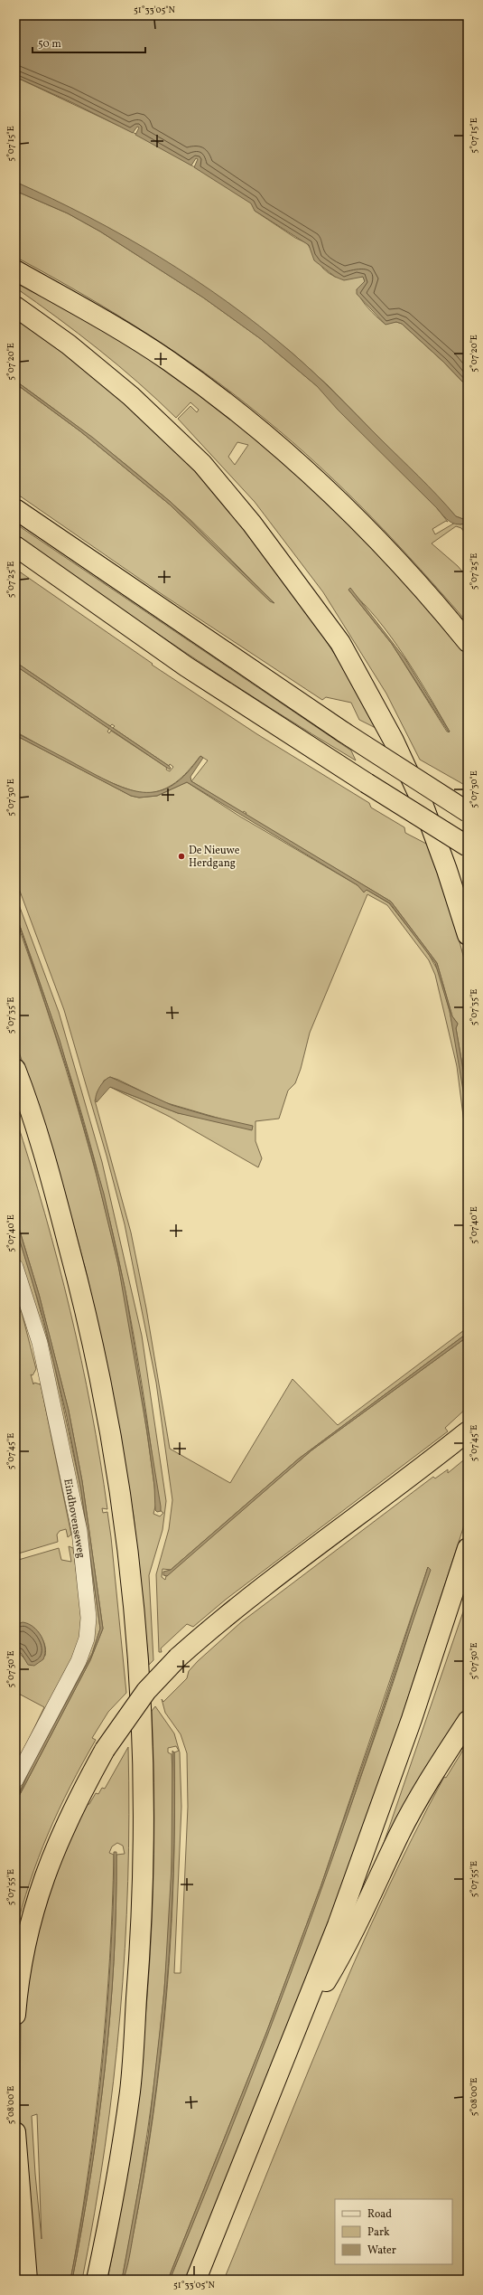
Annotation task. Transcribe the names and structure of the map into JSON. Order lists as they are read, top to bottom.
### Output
{
  "streets": {
    "street": ["Eindhovenseweg"]
  },
  "places": ["De Nieuwe Herdgang"],
  "legend": ["Road", "Park", "Water"],
  "scale_bar": "50 m",
  "coordinates": [
    "51°33'05\"N",
    "5°07'15\"E",
    "5°07'20\"E",
    "5°07'25\"E",
    "5°07'30\"E",
    "5°07'35\"E",
    "5°07'40\"E",
    "5°07'45\"E",
    "5°07'50\"E",
    "5°07'55\"E",
    "5°08'00\"E"
  ]
}
